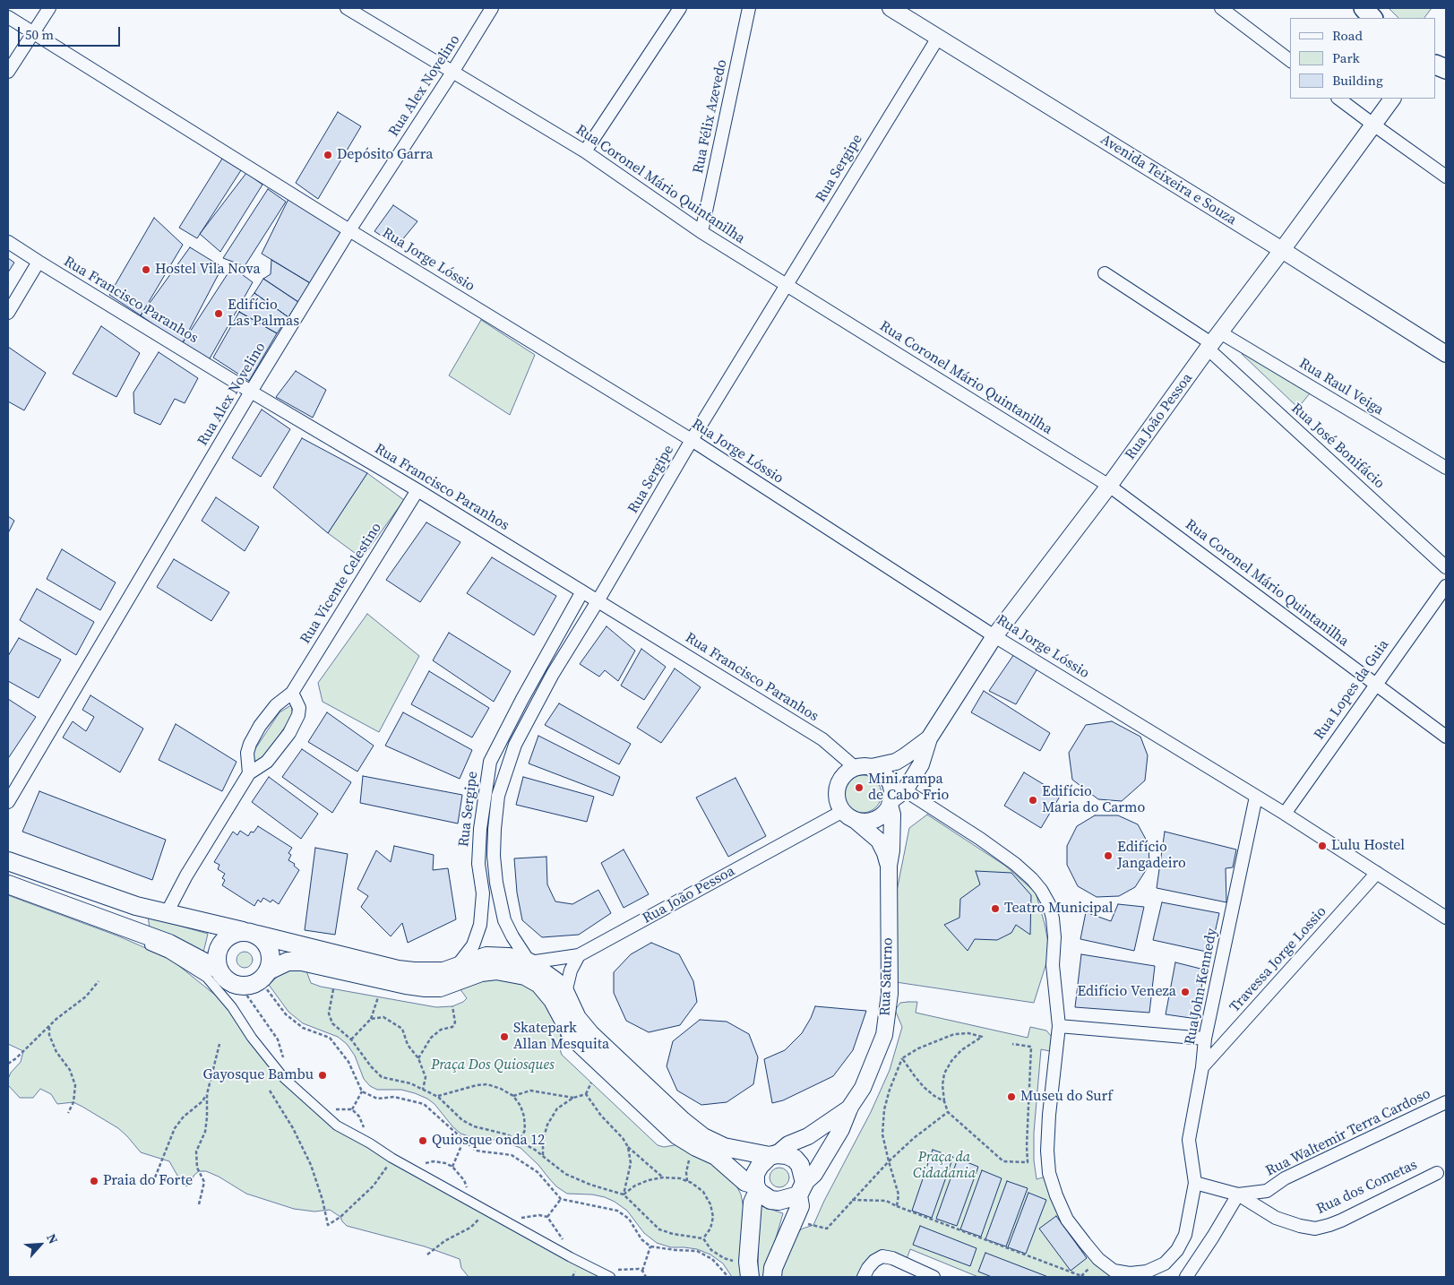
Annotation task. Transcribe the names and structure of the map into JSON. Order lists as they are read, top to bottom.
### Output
{
  "streets": {
    "street": [
      "Rua Alex Novelino",
      "Rua Félix Azevedo",
      "Rua Sergipe",
      "Avenida Teixeira e Souza",
      "Rua Coronel Mário Quintanilha",
      "Rua Jorge Lóssio",
      "Rua Francisco Paranhos",
      "Rua Raul Veiga",
      "Rua João Pessoa",
      "Rua José Bonifácio",
      "Rua Vicente Celestino",
      "Rua Lopes da Guia",
      "Travessa Jorge Lossio",
      "Rua Saturno",
      "Rua John Kennedy",
      "Rua Waltemir Terra Cardoso",
      "Rua dos Cometas"
    ]
  },
  "crossings": [
    ["Rua Alex Novelino", "Rua Coronel Mário Quintanilha"],
    ["Rua Alex Novelino", "Rua Jorge Lóssio"],
    ["Rua Alex Novelino", "Rua Francisco Paranhos"],
    ["Rua Félix Azevedo", "Rua Coronel Mário Quintanilha"],
    ["Rua Sergipe", "Avenida Teixeira e Souza"],
    ["Rua Sergipe", "Rua Coronel Mário Quintanilha"],
    ["Rua Sergipe", "Rua Jorge Lóssio"],
    ["Rua Sergipe", "Rua Francisco Paranhos"],
    ["Rua Sergipe", "Rua João Pessoa"],
    ["Avenida Teixeira e Souza", "Rua João Pessoa"],
    ["Rua Coronel Mário Quintanilha", "Rua João Pessoa"],
    ["Rua Coronel Mário Quintanilha", "Rua Lopes da Guia"],
    ["Rua Jorge Lóssio", "Rua João Pessoa"],
    ["Rua Jorge Lóssio", "Rua Lopes da Guia"],
    ["Rua Jorge Lóssio", "Travessa Jorge Lossio"],
    ["Rua Jorge Lóssio", "Rua John Kennedy"],
    ["Rua Francisco Paranhos", "Rua João Pessoa"],
    ["Rua Francisco Paranhos", "Rua Vicente Celestino"],
    ["Rua Francisco Paranhos", "Rua Saturno"],
    ["Rua Raul Veiga", "Rua João Pessoa"],
    ["Rua Raul Veiga", "Rua José Bonifácio"],
    ["Rua João Pessoa", "Rua José Bonifácio"],
    ["Rua João Pessoa", "Rua Saturno"],
    ["Travessa Jorge Lossio", "Rua John Kennedy"],
    ["Rua John Kennedy", "Rua Waltemir Terra Cardoso"],
    ["Rua Waltemir Terra Cardoso", "Rua dos Cometas"]
  ],
  "parks": ["Praça Dos Quiosques", "Praça da Cidadania"],
  "places": [
    "Depósito Garra",
    "Hostel Vila Nova",
    "Edifício Las Palmas",
    "Mini rampa de Cabo Frio",
    "Edifício Maria do Carmo",
    "Lulu Hostel",
    "Edifício Jangadeiro",
    "Teatro Municipal",
    "Edifício Veneza",
    "Skatepark Allan Mesquita",
    "Gayosque Bambu",
    "Museu do Surf",
    "Quiosque onda 12",
    "Praia do Forte"
  ],
  "legend": ["Road", "Park", "Building"],
  "scale_bar": "50 m",
  "north": "top right"
}
